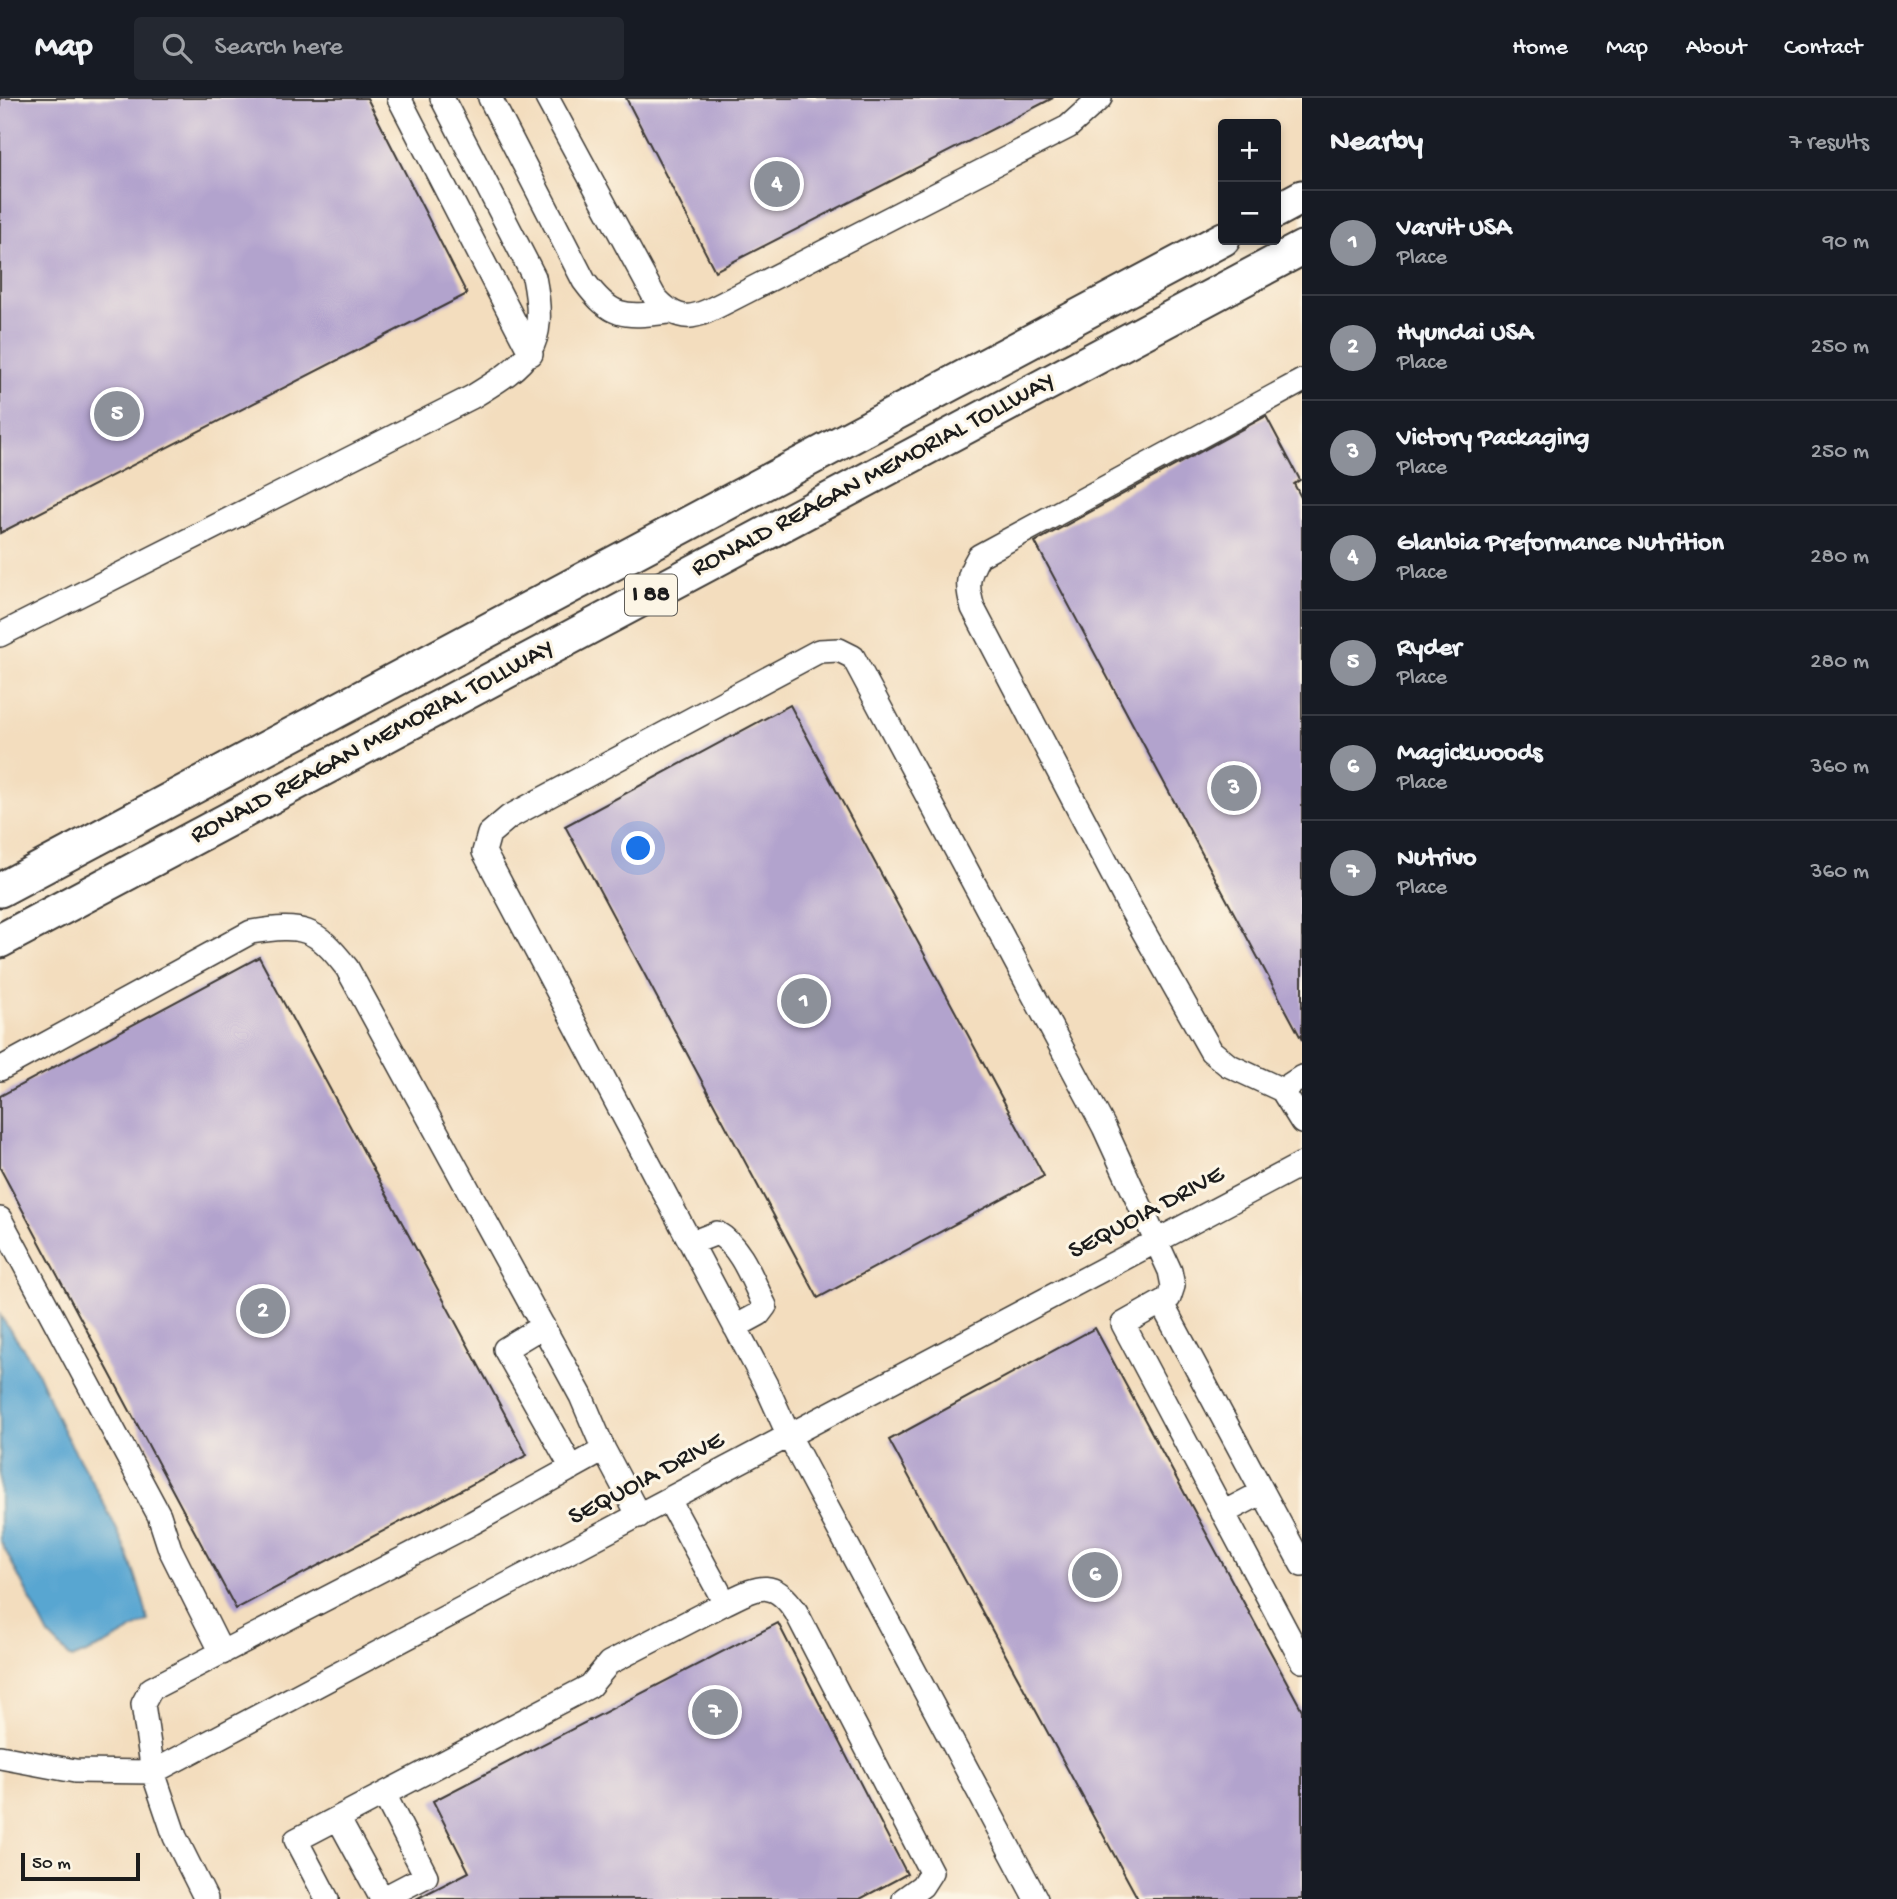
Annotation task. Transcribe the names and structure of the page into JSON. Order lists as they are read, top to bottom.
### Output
{
  "streets": {
    "highway": ["RONALD REAGAN MEMORIAL TOLLWAY", "I 88"],
    "street": ["SEQUOIA DRIVE"]
  },
  "scale_bar": "50 m",
  "page": {
    "header": "Map",
    "search": "Search here",
    "nav": [
      "Home",
      "Map",
      "About",
      "Contact"
    ],
    "heading": ["Nearby", "7 results"],
    "map_buttons": ["+", "−"],
    "pins": [
      "4",
      "5",
      "3",
      "1",
      "2",
      "6",
      "7"
    ],
    "list": [
      {
        "mark": "1",
        "name": "Varvit USA",
        "note": "Place",
        "value": "90 m"
      },
      {
        "mark": "2",
        "name": "Hyundai USA",
        "note": "Place",
        "value": "250 m"
      },
      {
        "mark": "3",
        "name": "Victory Packaging",
        "note": "Place",
        "value": "250 m"
      },
      {
        "mark": "4",
        "name": "Glanbia Preformance Nutrition",
        "note": "Place",
        "value": "280 m"
      },
      {
        "mark": "5",
        "name": "Ryder",
        "note": "Place",
        "value": "280 m"
      },
      {
        "mark": "6",
        "name": "Magickwoods",
        "note": "Place",
        "value": "360 m"
      },
      {
        "mark": "7",
        "name": "Nutrivo",
        "note": "Place",
        "value": "360 m"
      }
    ],
    "scale": "50 m"
  }
}
